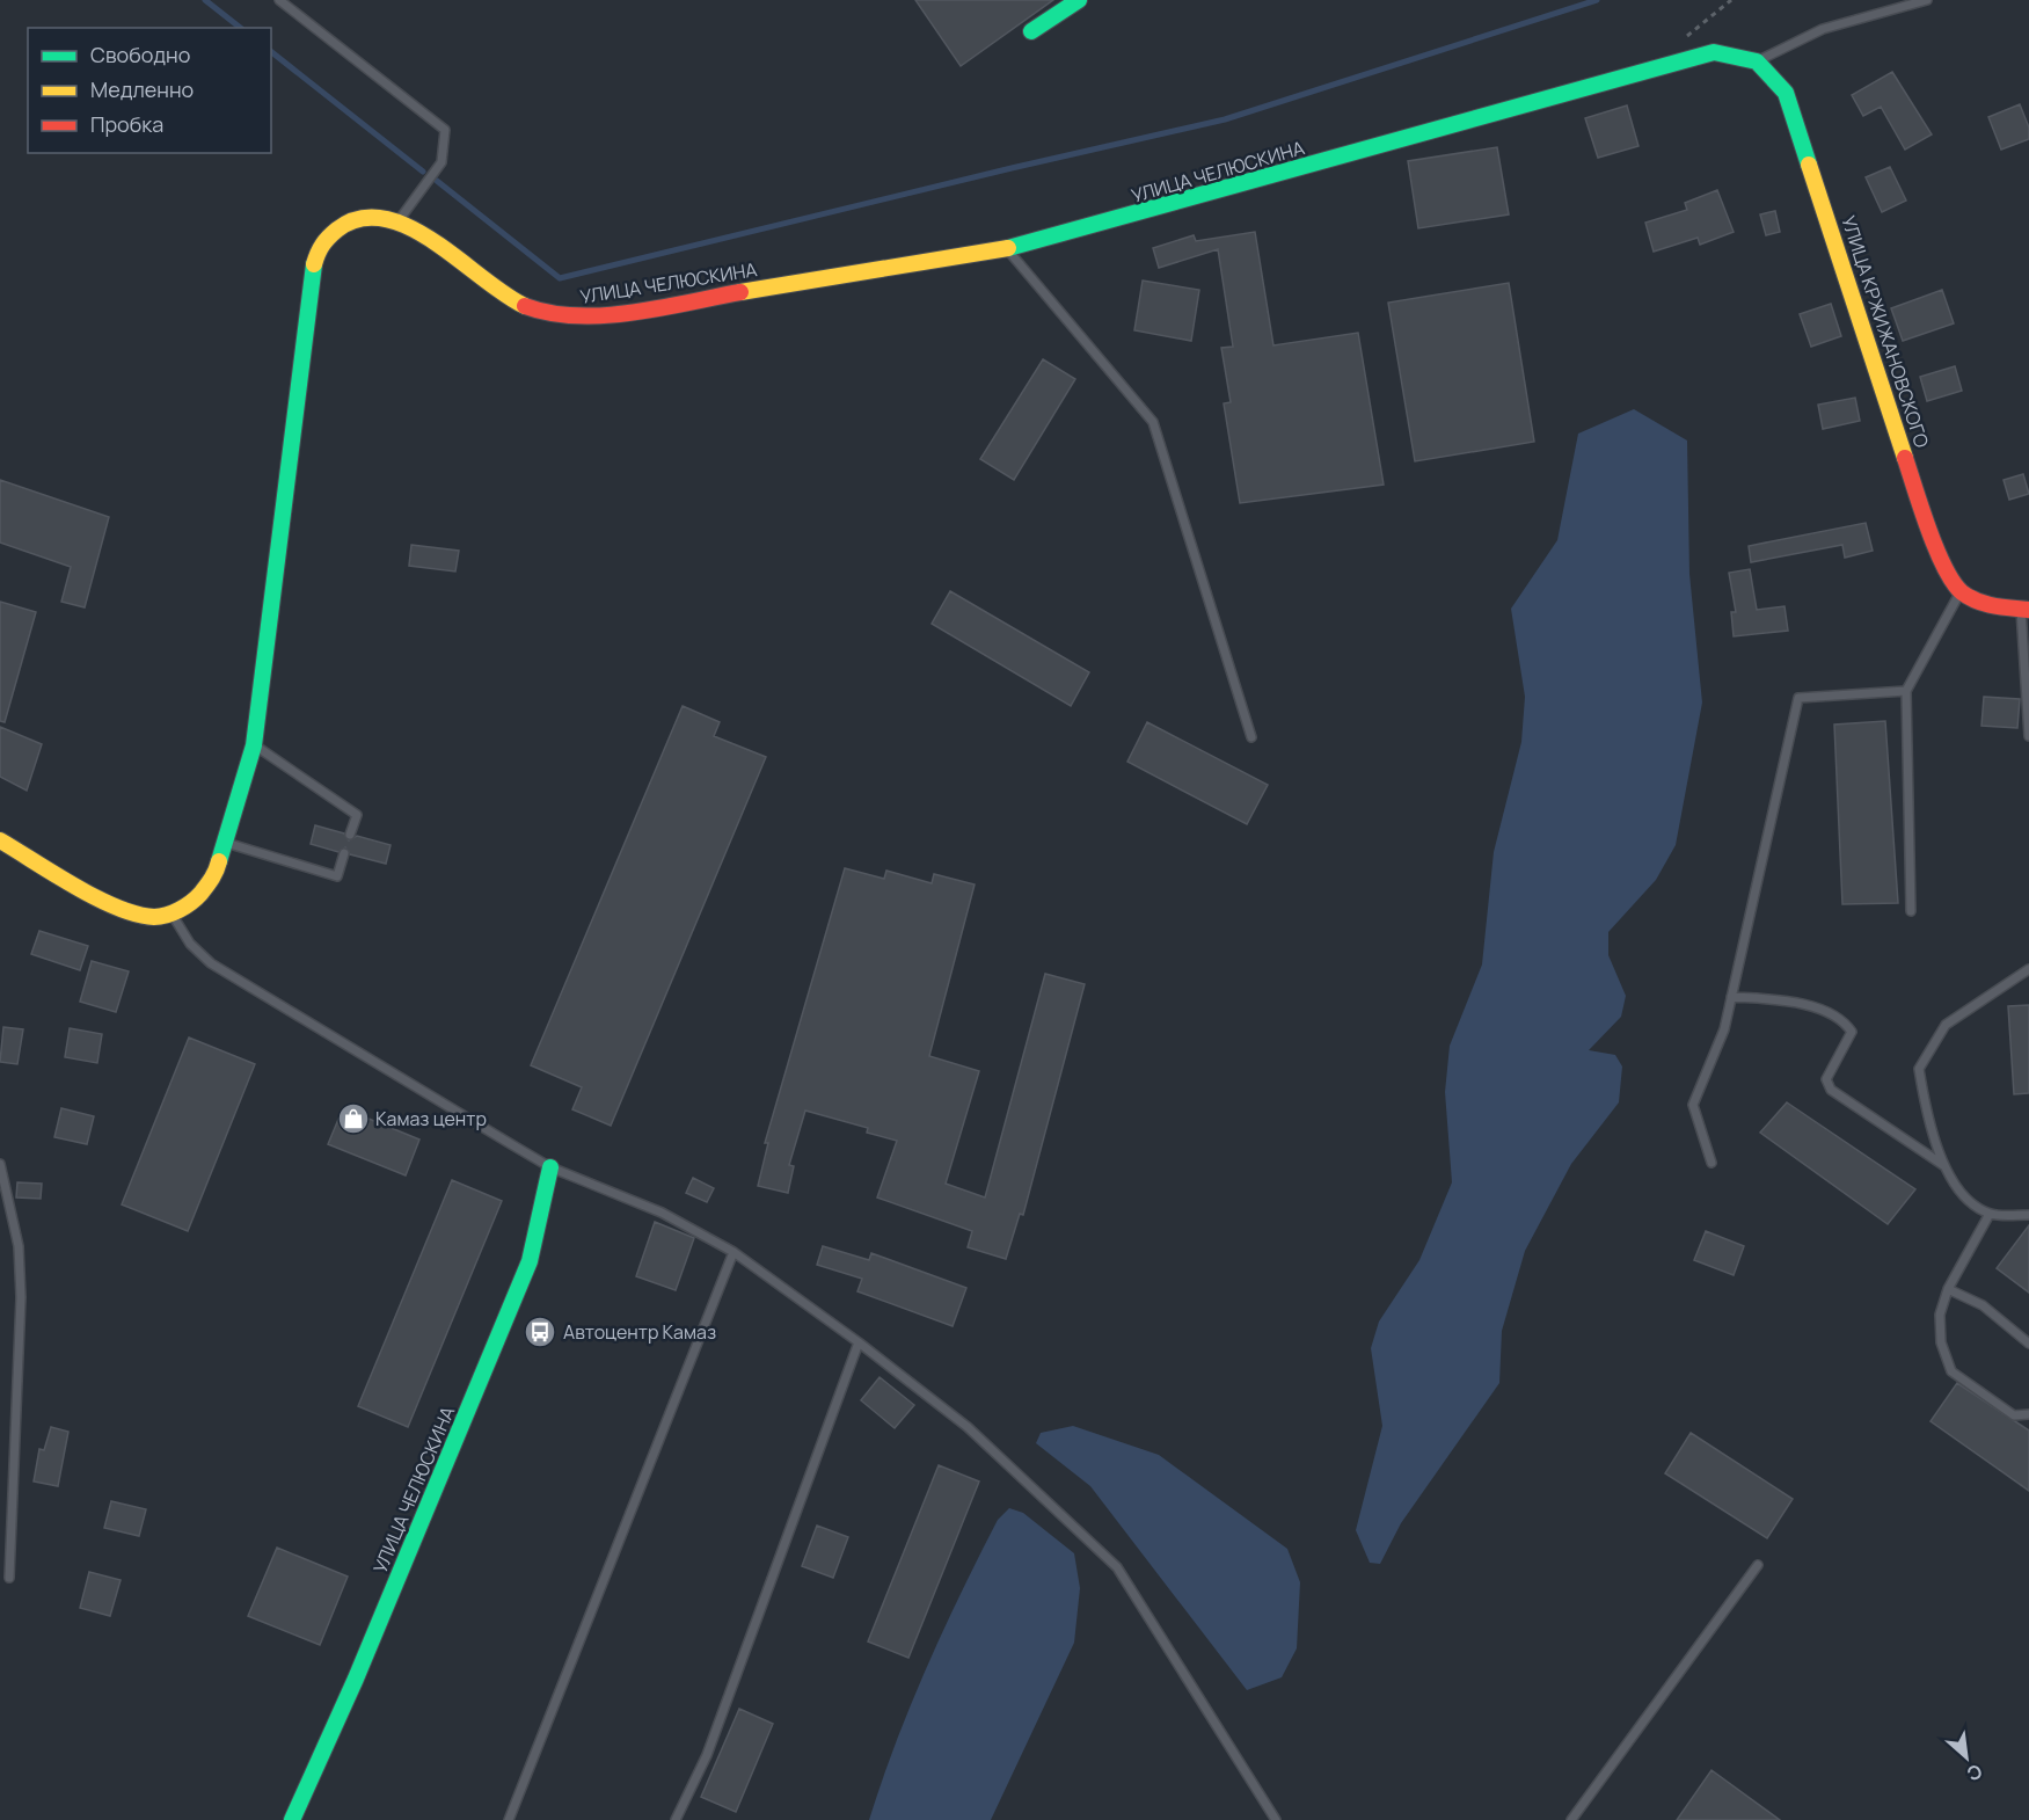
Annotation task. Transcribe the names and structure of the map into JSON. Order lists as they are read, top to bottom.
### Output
{
  "streets": {
    "street": ["УЛИЦА ЧЕЛЮСКИНА", "УЛИЦА КРЖИЖАНОВСКОГО"]
  },
  "crossings": [
    ["УЛИЦА ЧЕЛЮСКИНА", "УЛИЦА КРЖИЖАНОВСКОГО"]
  ],
  "places": {
    "shop": ["Камаз центр"],
    "bus stop": ["Автоцентр Камаз"]
  },
  "legend": ["Свободно", "Медленно", "Пробка"],
  "north": "bottom right"
}
